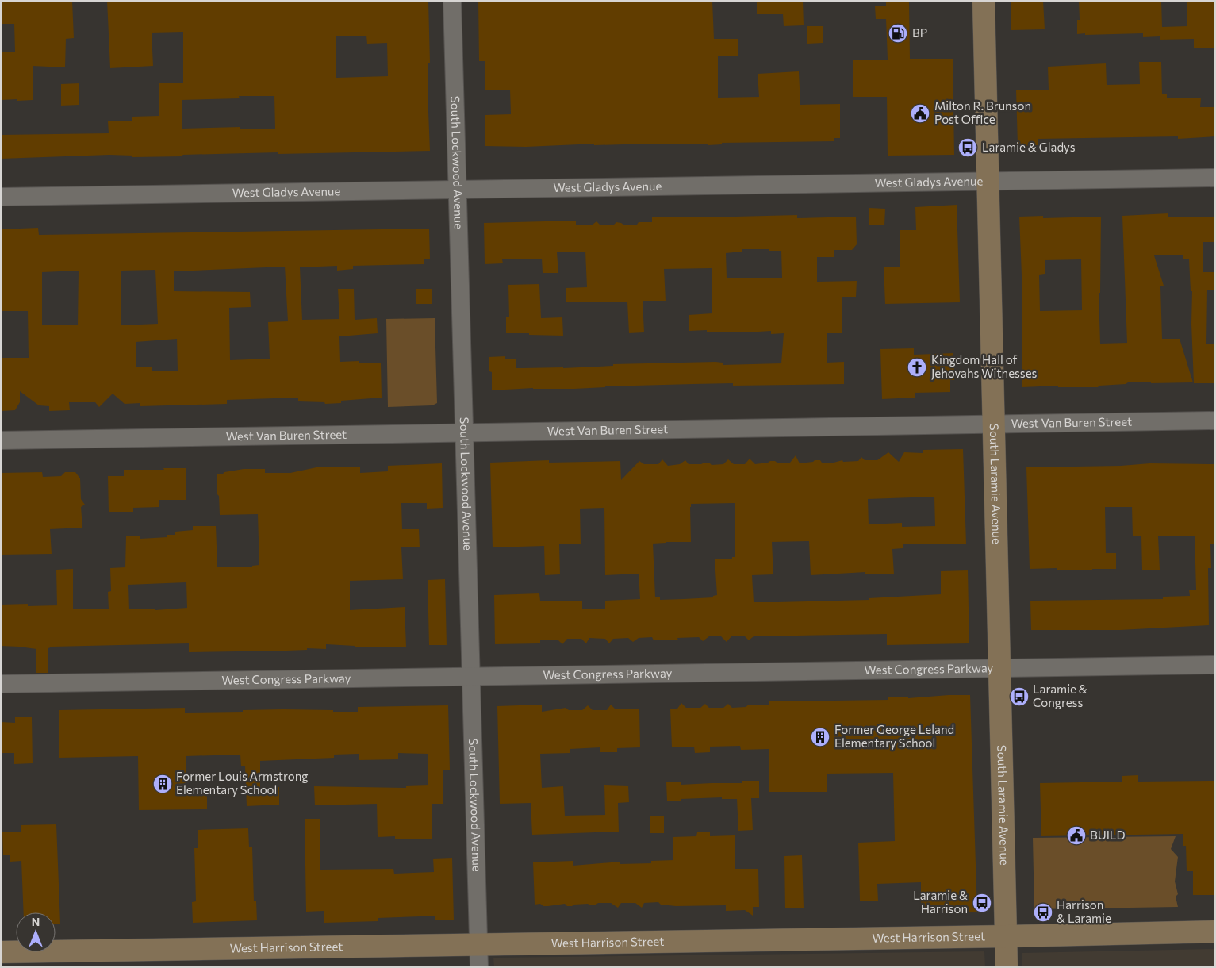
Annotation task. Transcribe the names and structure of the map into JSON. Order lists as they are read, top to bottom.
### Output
{
  "streets": {
    "street": [
      "South Lockwood Avenue",
      "West Gladys Avenue",
      "West Van Buren Street",
      "South Laramie Avenue",
      "West Congress Parkway",
      "West Harrison Street"
    ]
  },
  "crossings": [
    ["South Lockwood Avenue", "West Gladys Avenue"],
    ["South Lockwood Avenue", "West Van Buren Street"],
    ["South Lockwood Avenue", "West Congress Parkway"],
    ["South Lockwood Avenue", "West Harrison Street"],
    ["West Gladys Avenue", "South Laramie Avenue"],
    ["West Van Buren Street", "South Laramie Avenue"],
    ["South Laramie Avenue", "West Congress Parkway"],
    ["South Laramie Avenue", "West Harrison Street"]
  ],
  "places": {
    "fuel station": ["BP"],
    "public building": ["Milton R. Brunson Post Office", "BUILD"],
    "bus stop": [
      "Laramie & Gladys",
      "Laramie & Congress",
      "Laramie & Harrison",
      "Harrison & Laramie"
    ],
    "church": ["Kingdom Hall of Jehovahs Witnesses"],
    "building": ["Former George Leland Elementary School", "Former Louis Armstrong Elementary School"]
  },
  "north": "top"
}
